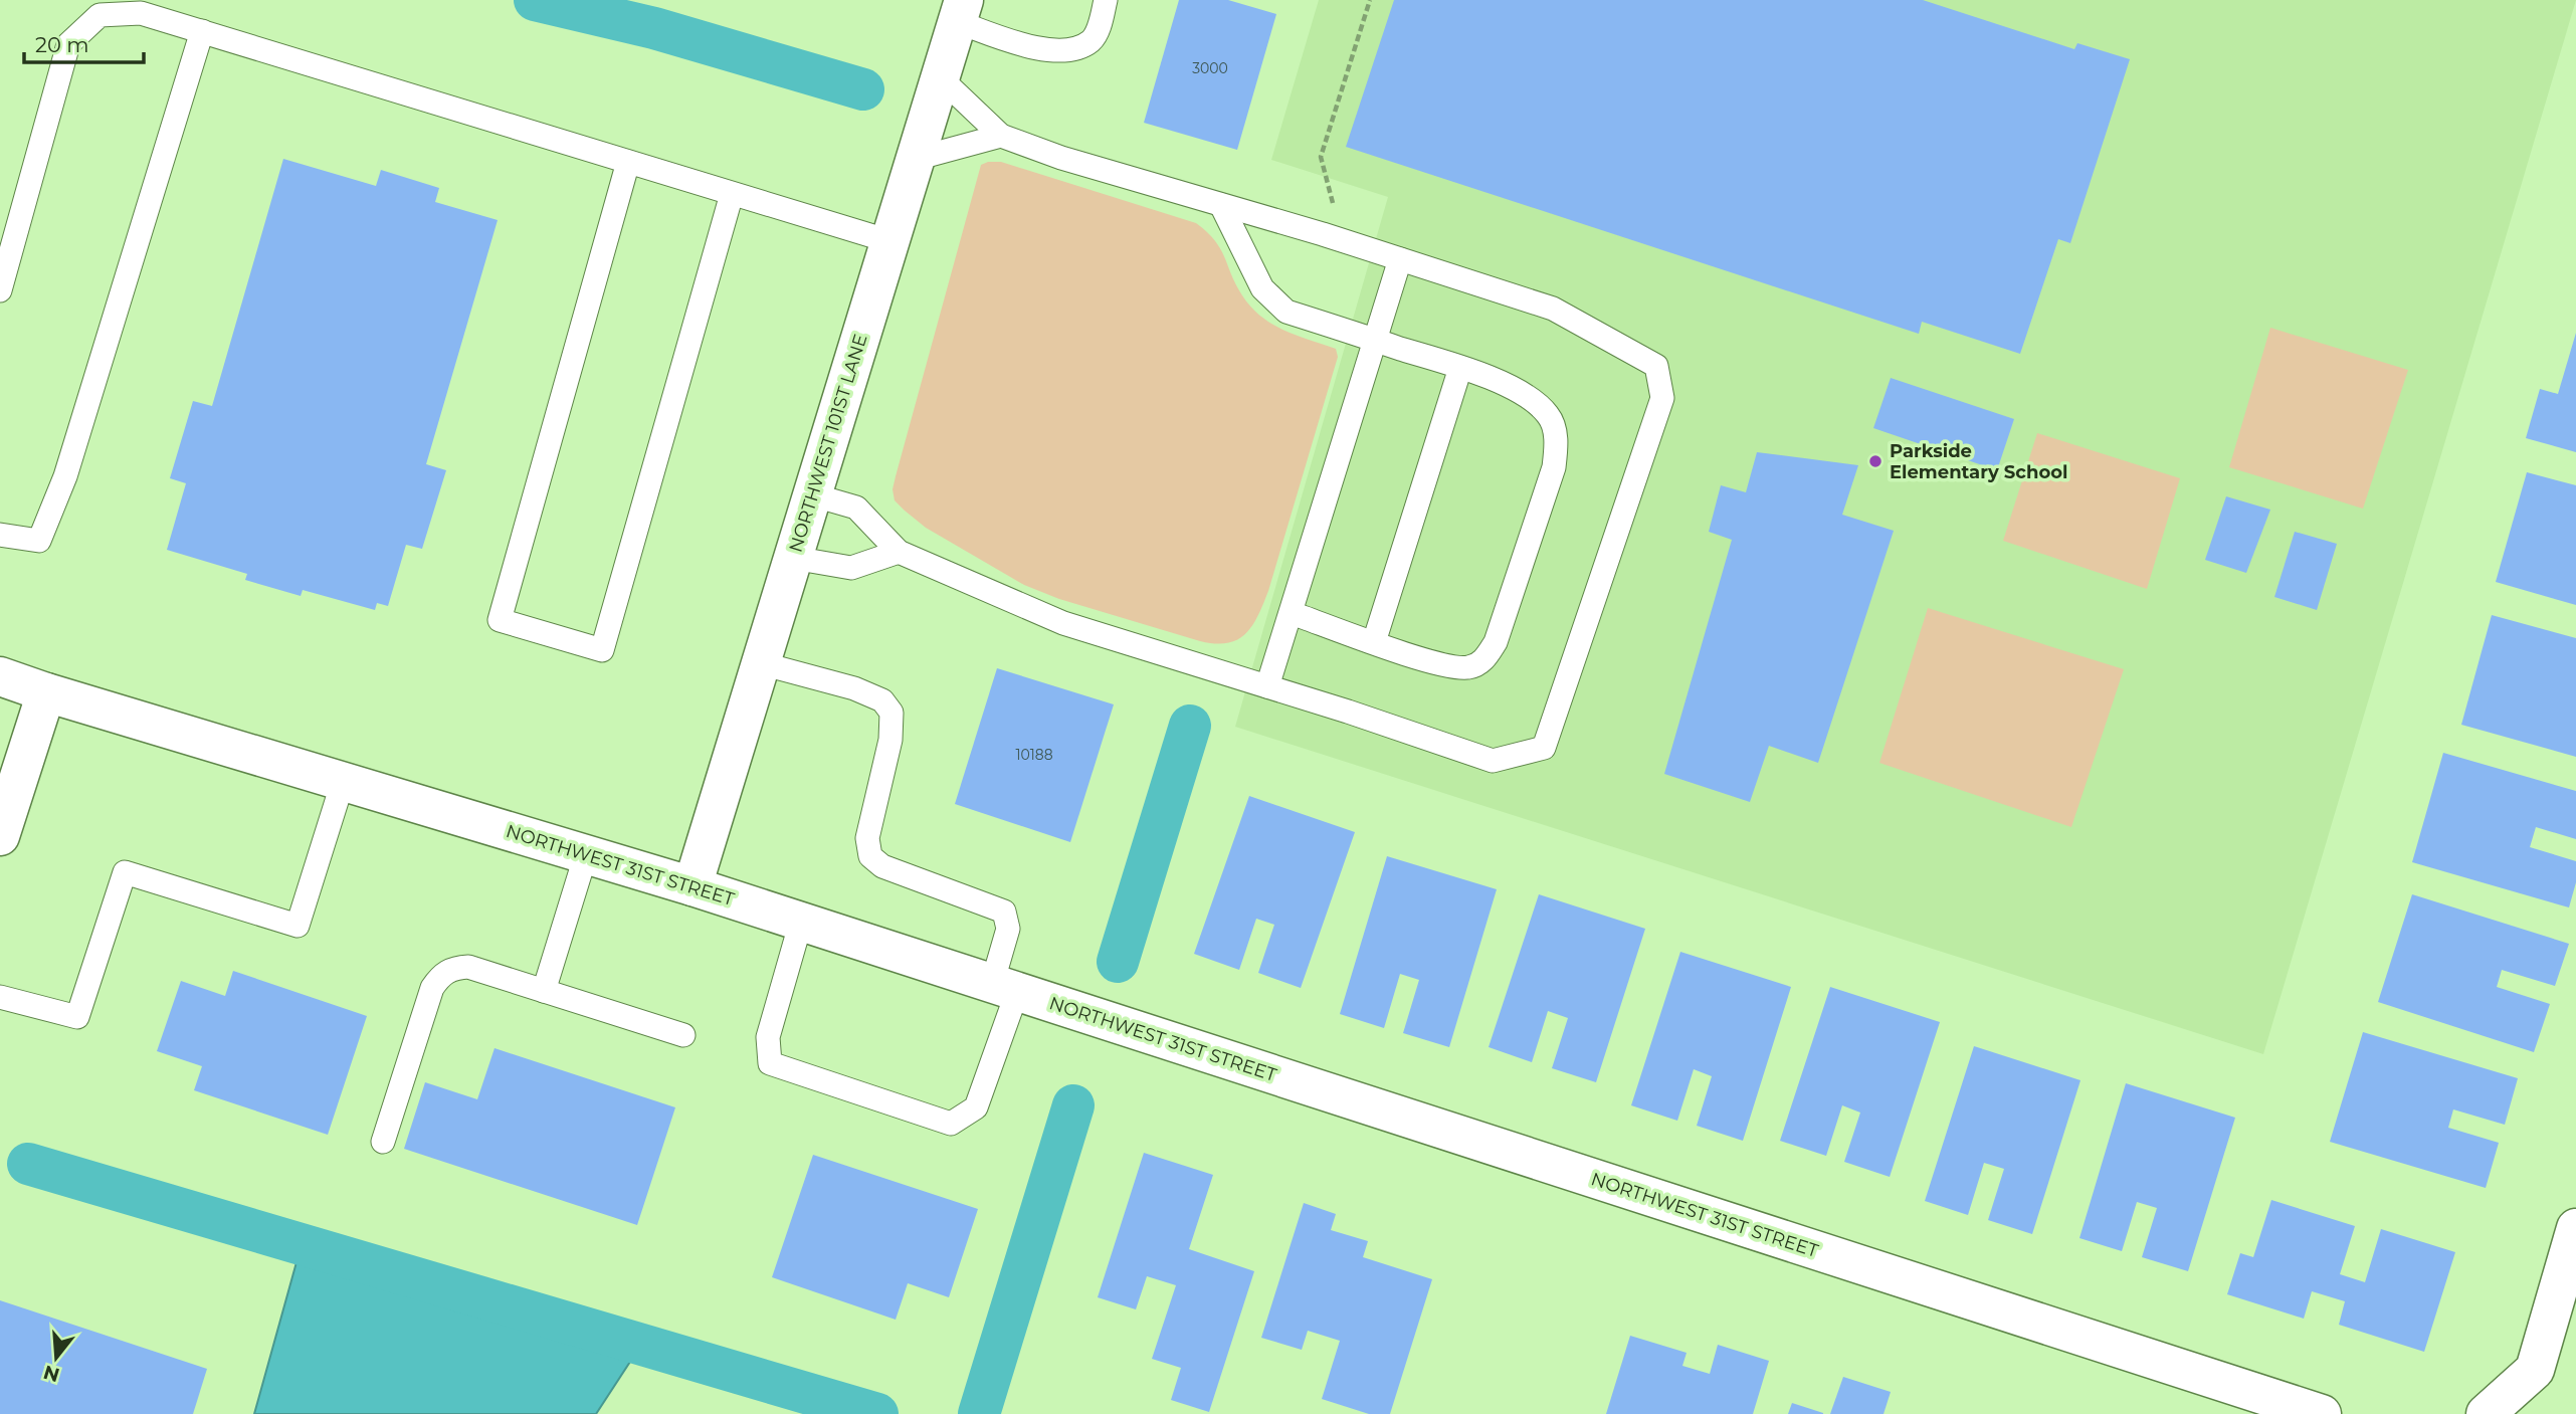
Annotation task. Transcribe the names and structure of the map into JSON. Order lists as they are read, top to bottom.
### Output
{
  "streets": {
    "street": ["NORTHWEST 101ST LANE", "NORTHWEST 31ST STREET"]
  },
  "crossings": [
    ["NORTHWEST 101ST LANE", "NORTHWEST 31ST STREET"]
  ],
  "places": ["Parkside Elementary School"],
  "house_numbers": ["3000", "10188"],
  "scale_bar": "20 m",
  "north": "bottom"
}
